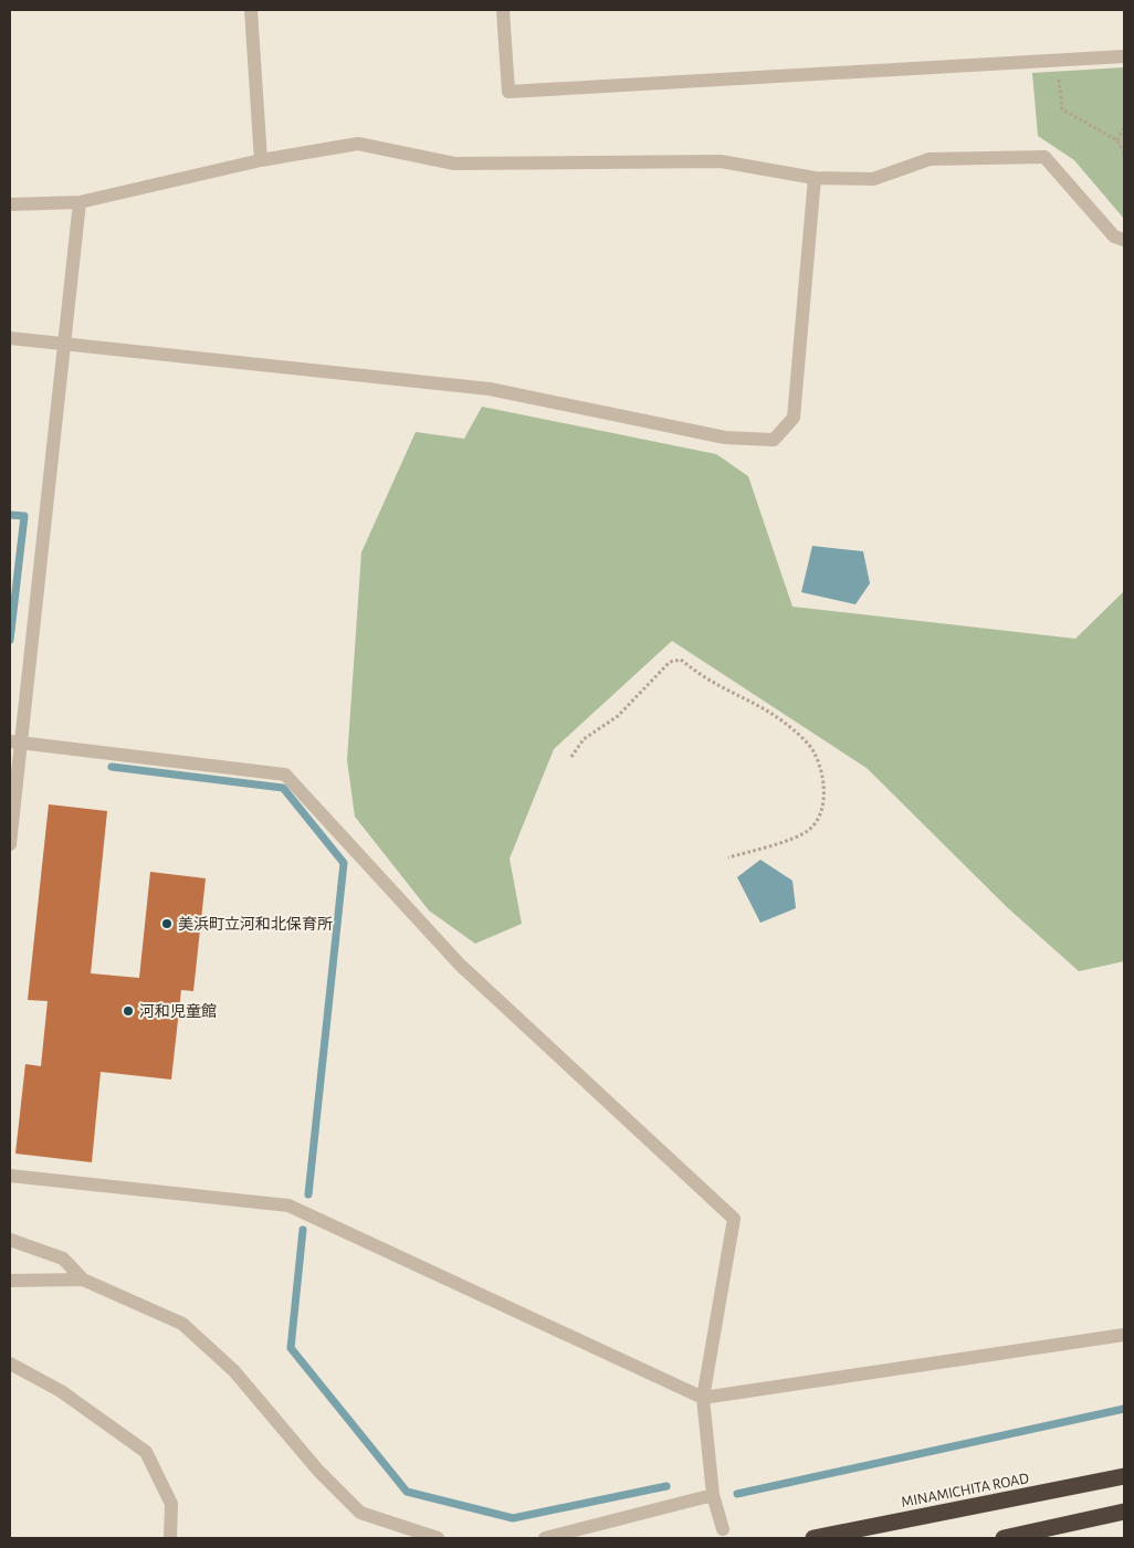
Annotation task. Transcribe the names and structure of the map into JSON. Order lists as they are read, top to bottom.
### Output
{
  "streets": {
    "highway": ["MINAMICHITA ROAD"]
  },
  "places": ["美浜町立河和北保育所", "河和児童館"]
}
